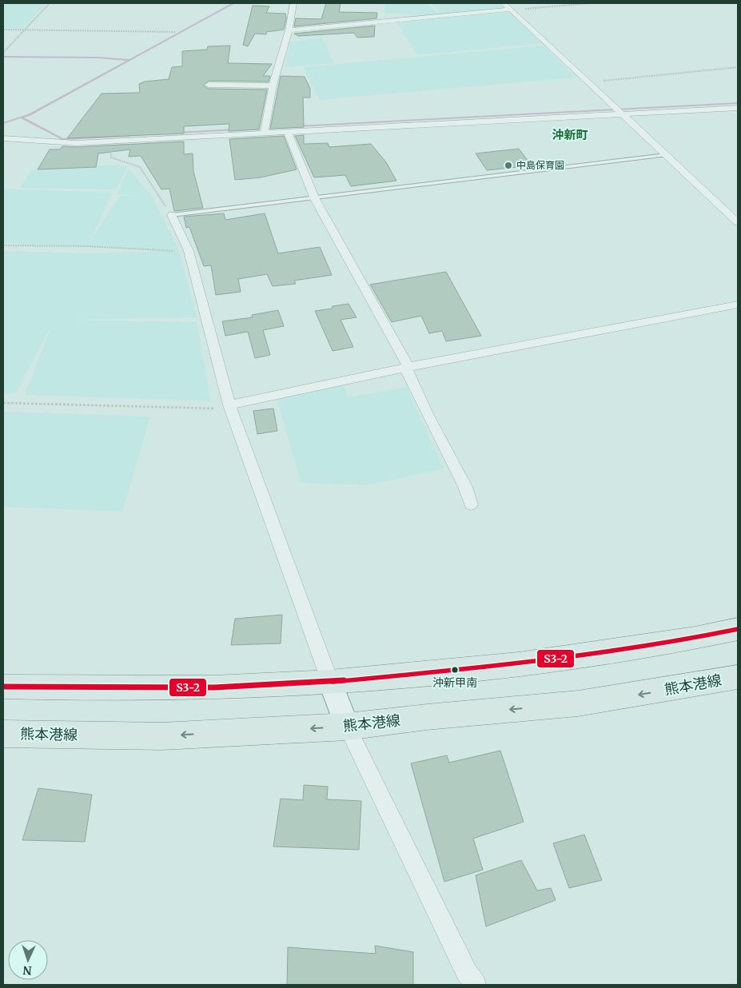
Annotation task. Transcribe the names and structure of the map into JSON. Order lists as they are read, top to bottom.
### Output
{
  "streets": {
    "main road": ["熊本港線"]
  },
  "districts": ["沖新町"],
  "places": ["中島保育園", "沖新甲南"],
  "lines": ["transit line S3-2"],
  "north": "bottom"
}
